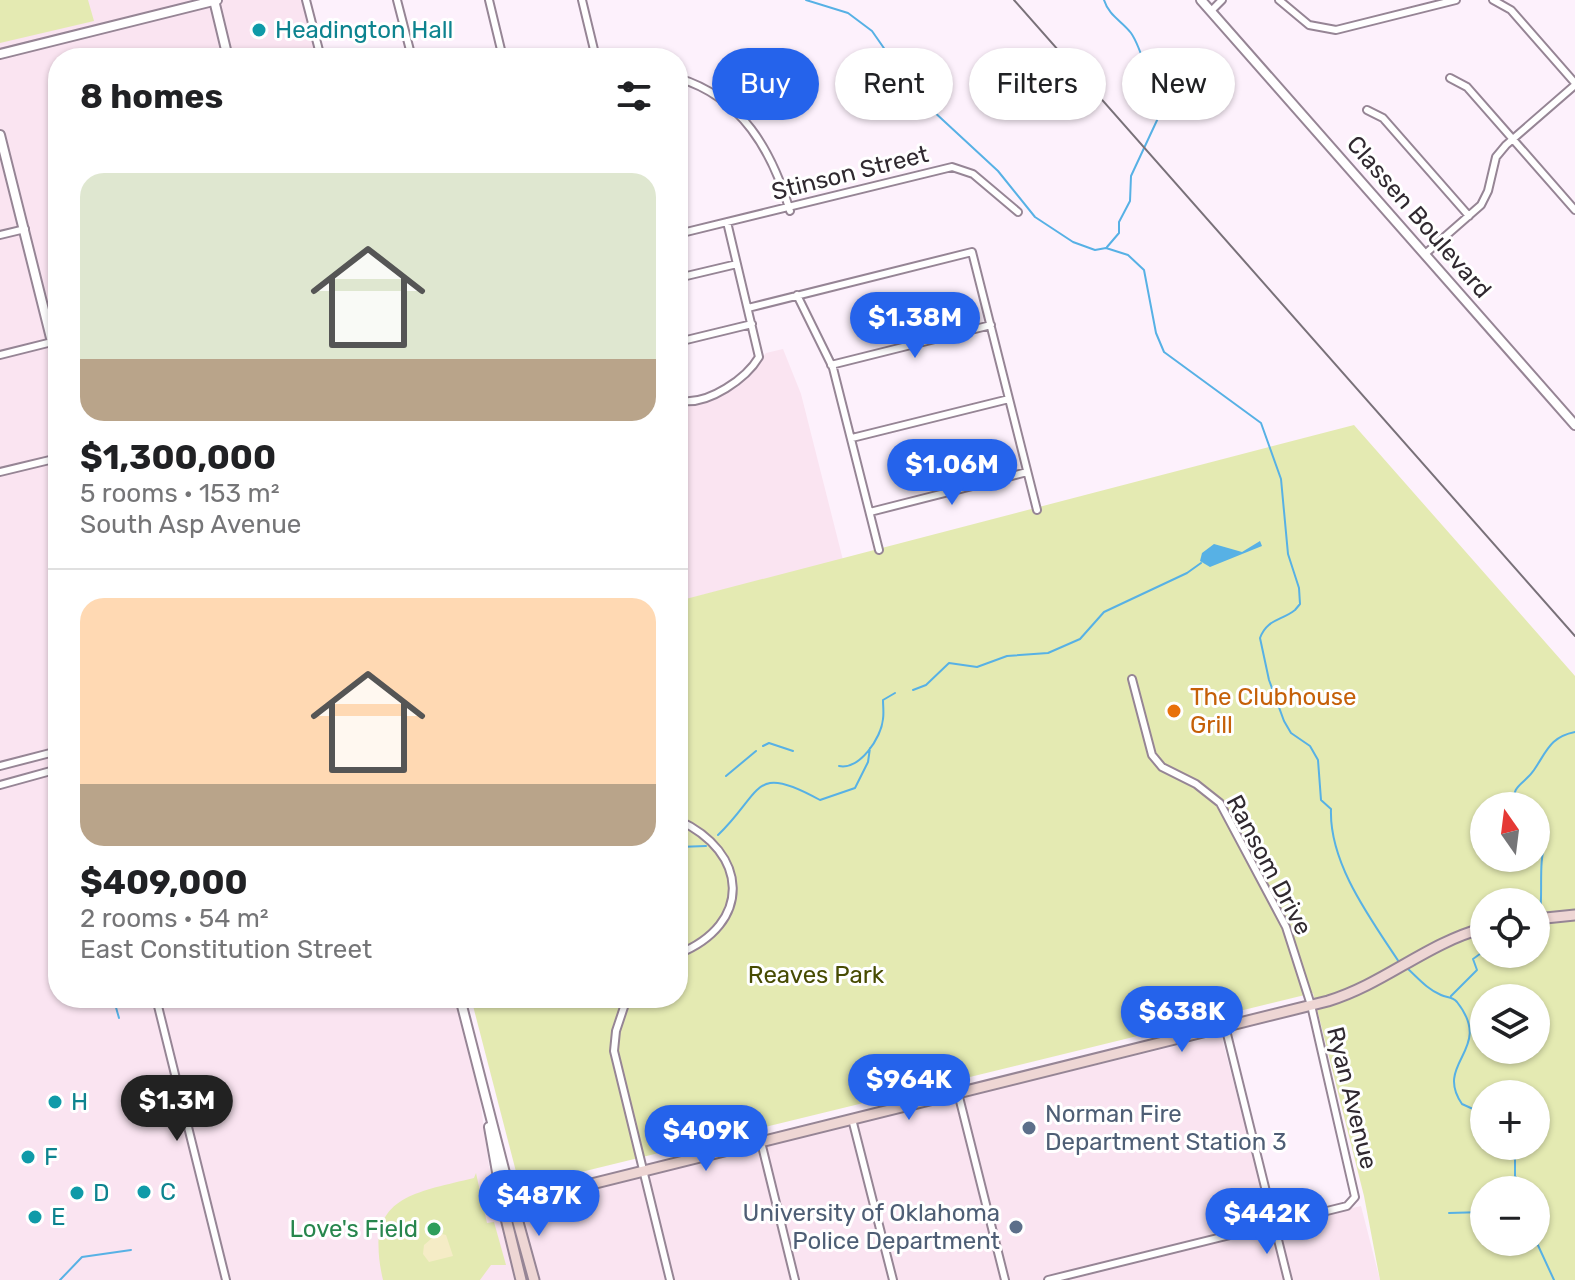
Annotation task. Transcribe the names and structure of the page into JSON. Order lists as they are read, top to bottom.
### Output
{
  "streets": {
    "street": [
      "Stinson Street",
      "Classen Boulevard",
      "Ransom Drive",
      "Ryan Avenue"
    ]
  },
  "crossings": [
    ["Ransom Drive", "Ryan Avenue"]
  ],
  "parks": ["Reaves Park"],
  "places": [
    "Headington Hall",
    "The Clubhouse Grill",
    "H",
    "Norman Fire Department Station 3",
    "F",
    "C",
    "D",
    "E",
    "University of Oklahoma Police Department",
    "Love's Field"
  ],
  "north": "top",
  "page": {
    "chip": [
      "Buy",
      "Rent",
      "Filters",
      "New"
    ],
    "heading": "8 homes",
    "list": [
      {
        "name": "$1,300,000",
        "note": "5 rooms · 153 m² · South Asp Avenue"
      },
      {
        "name": "$409,000",
        "note": "2 rooms · 54 m² · East Constitution Street"
      }
    ],
    "price": [
      "$1.38M",
      "$1.06M",
      "$638K",
      "$964K",
      "$1.3M",
      "$409K",
      "$487K",
      "$442K"
    ],
    "map_buttons": ["+", "−"]
  }
}
